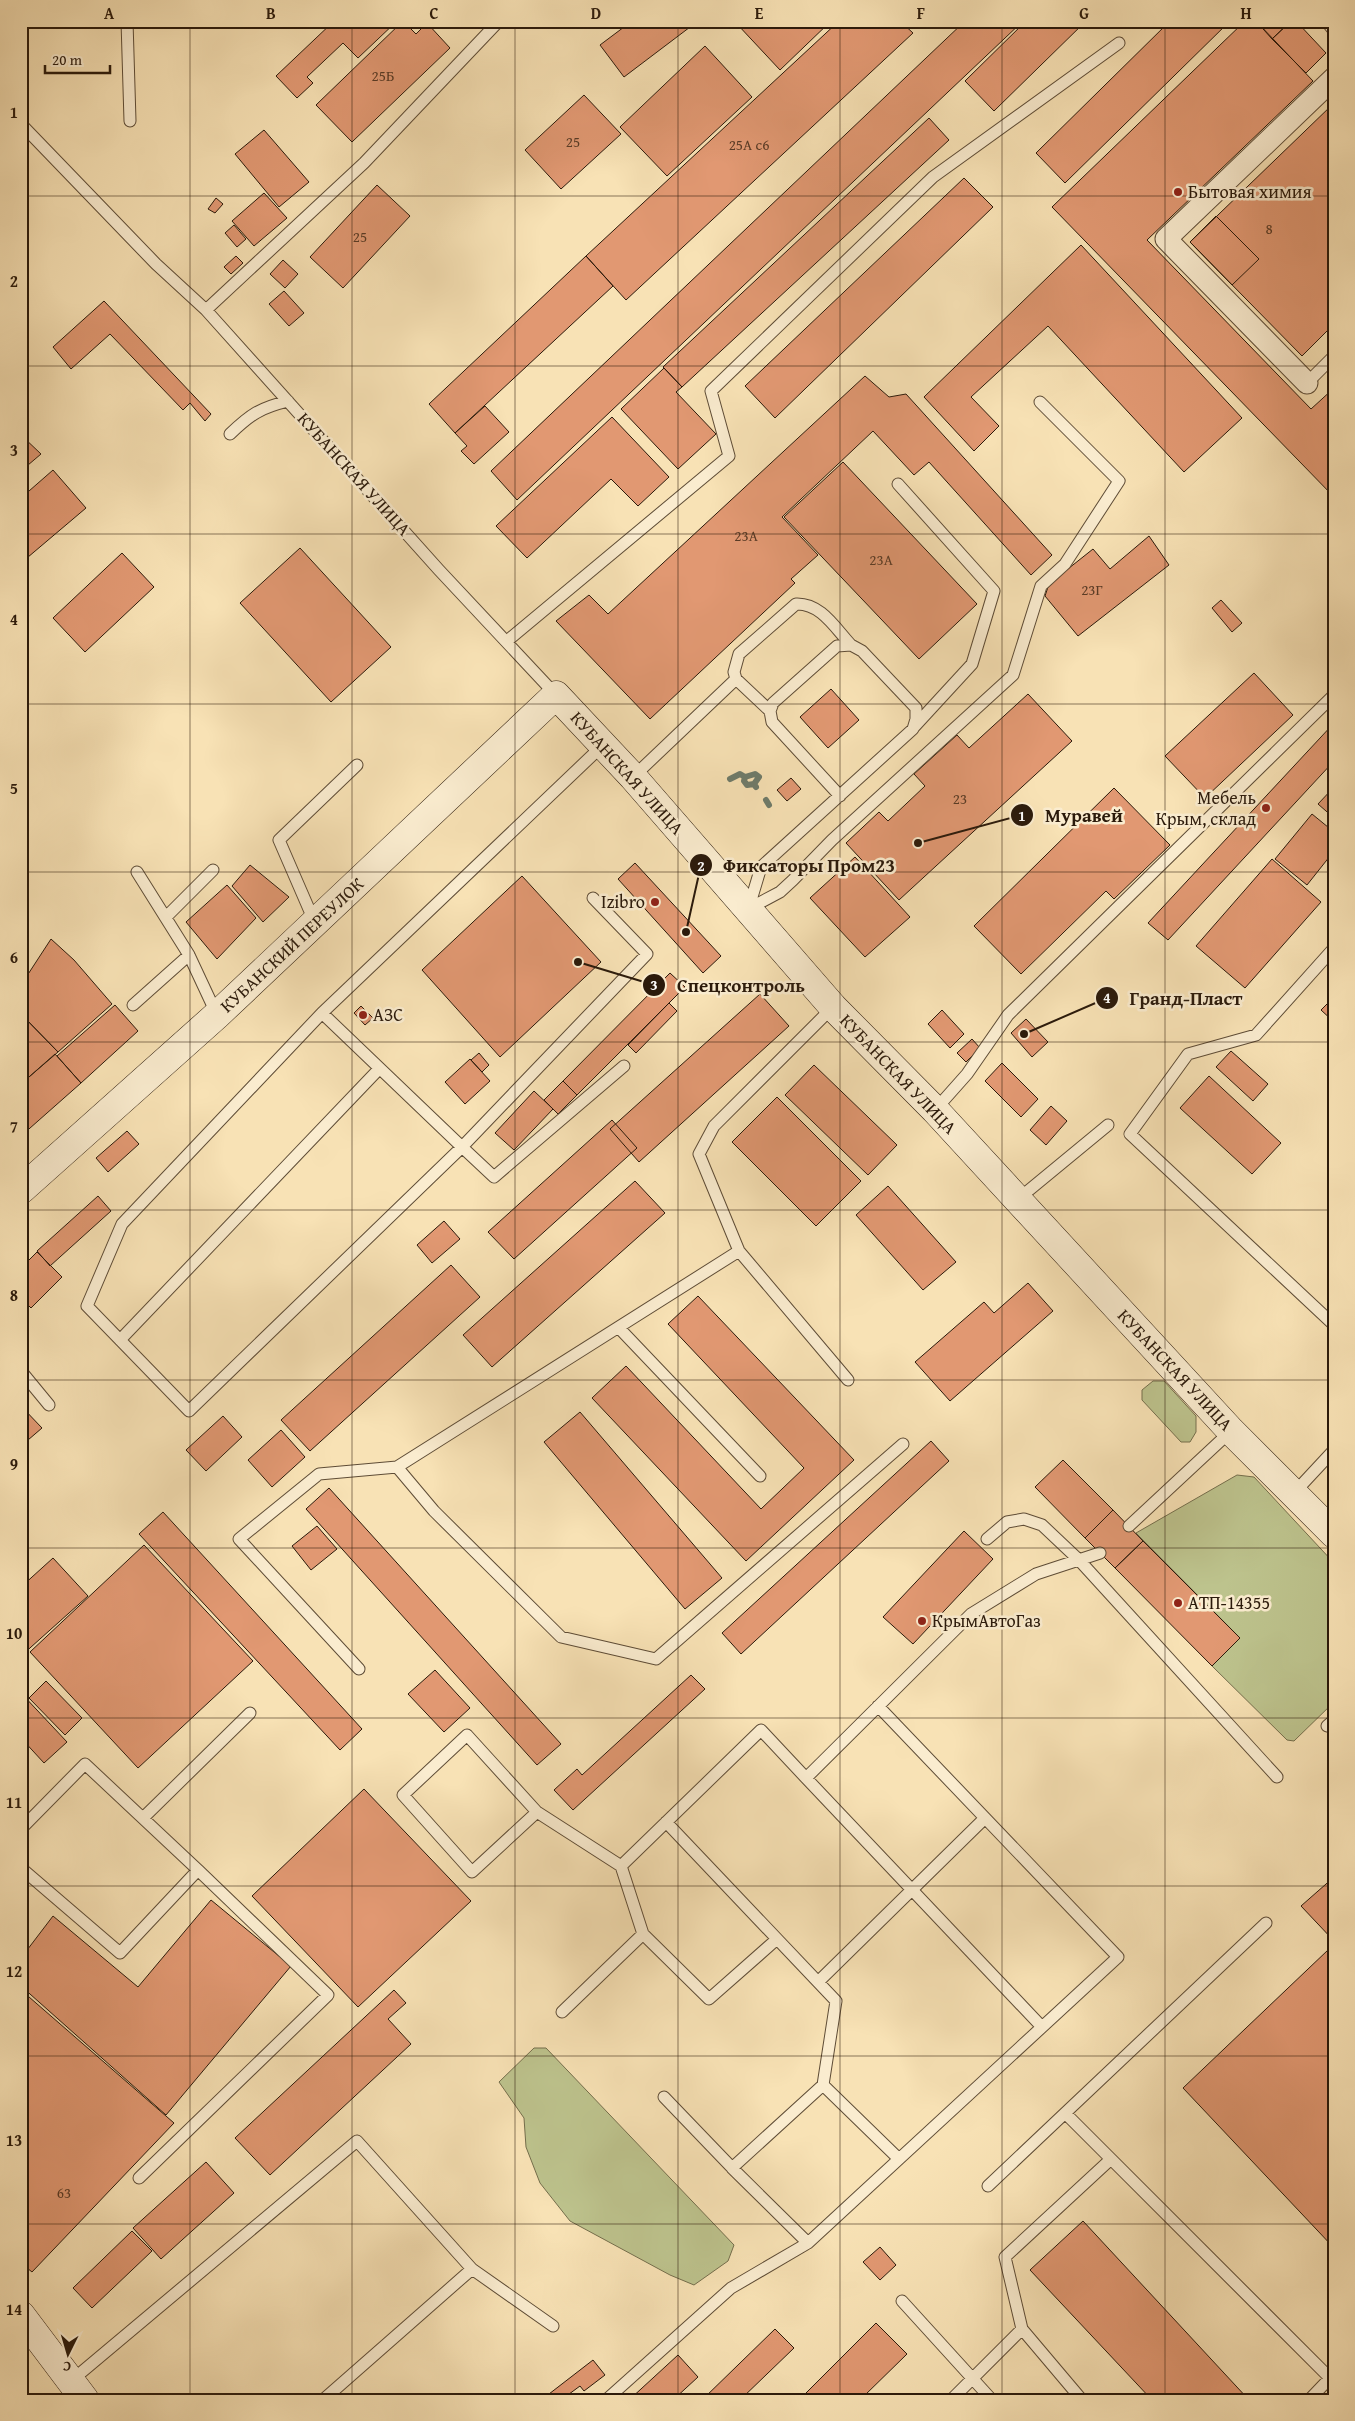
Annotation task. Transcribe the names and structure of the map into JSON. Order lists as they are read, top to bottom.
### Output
{
  "streets": {
    "main road": ["КУБАНСКАЯ УЛИЦА", "КУБАНСКИЙ ПЕРЕУЛОК"]
  },
  "crossings": [
    ["КУБАНСКАЯ УЛИЦА", "КУБАНСКИЙ ПЕРЕУЛОК"]
  ],
  "places": [
    "Бытовая химия",
    "Мебель Крым, склад",
    "Муравей",
    "Izibro",
    "Фиксаторы Пром23",
    "Спецконтроль",
    "АЗС",
    "Гранд-Пласт",
    "АТП-14355",
    "КрымАвтоГаз"
  ],
  "house_numbers": [
    "25Б",
    "25",
    "25А с6",
    "8",
    "25",
    "23А",
    "23А",
    "23Г",
    "23",
    "63"
  ],
  "scale_bar": "20 m",
  "north": "bottom",
  "grid": {
    "columns": [
      "A",
      "B",
      "C",
      "D",
      "E",
      "F",
      "G",
      "H"
    ],
    "rows": [
      "1",
      "2",
      "3",
      "4",
      "5",
      "6",
      "7",
      "8",
      "9",
      "10",
      "11",
      "12",
      "13",
      "14"
    ]
  }
}
